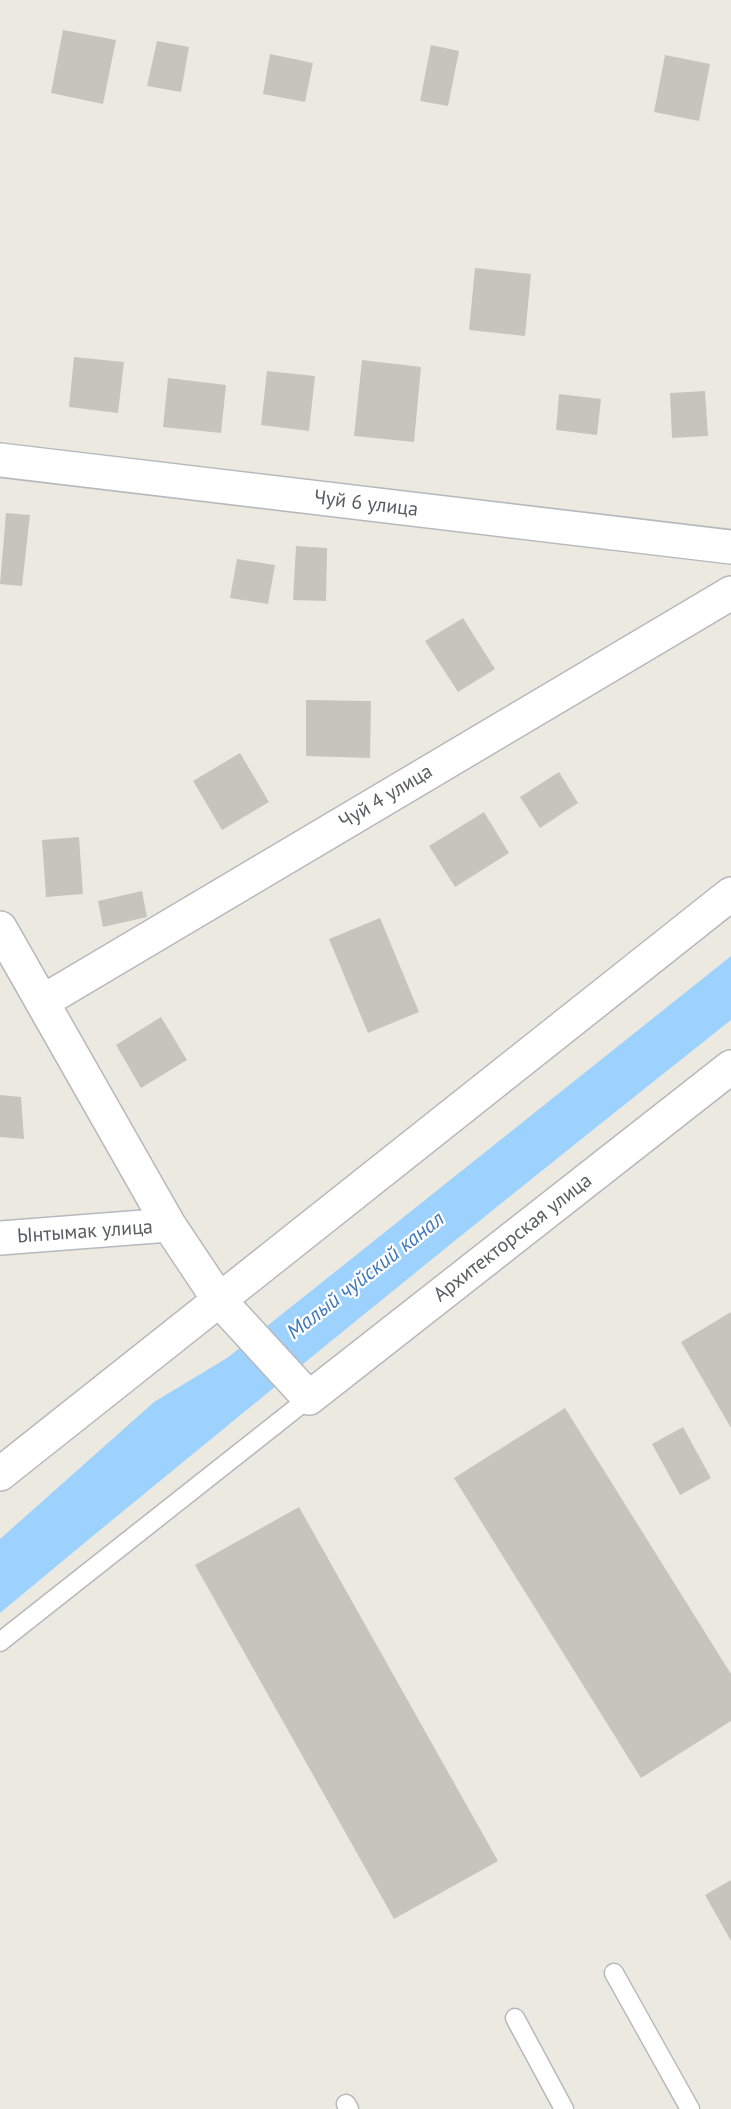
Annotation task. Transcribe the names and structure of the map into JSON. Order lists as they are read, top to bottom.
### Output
{
  "streets": {
    "street": [
      "Чуй 6 улица",
      "Чуй 4 улица",
      "Ынтымак улица",
      "Архитекторская улица"
    ]
  },
  "water": ["Малый чуйский канал"]
}
